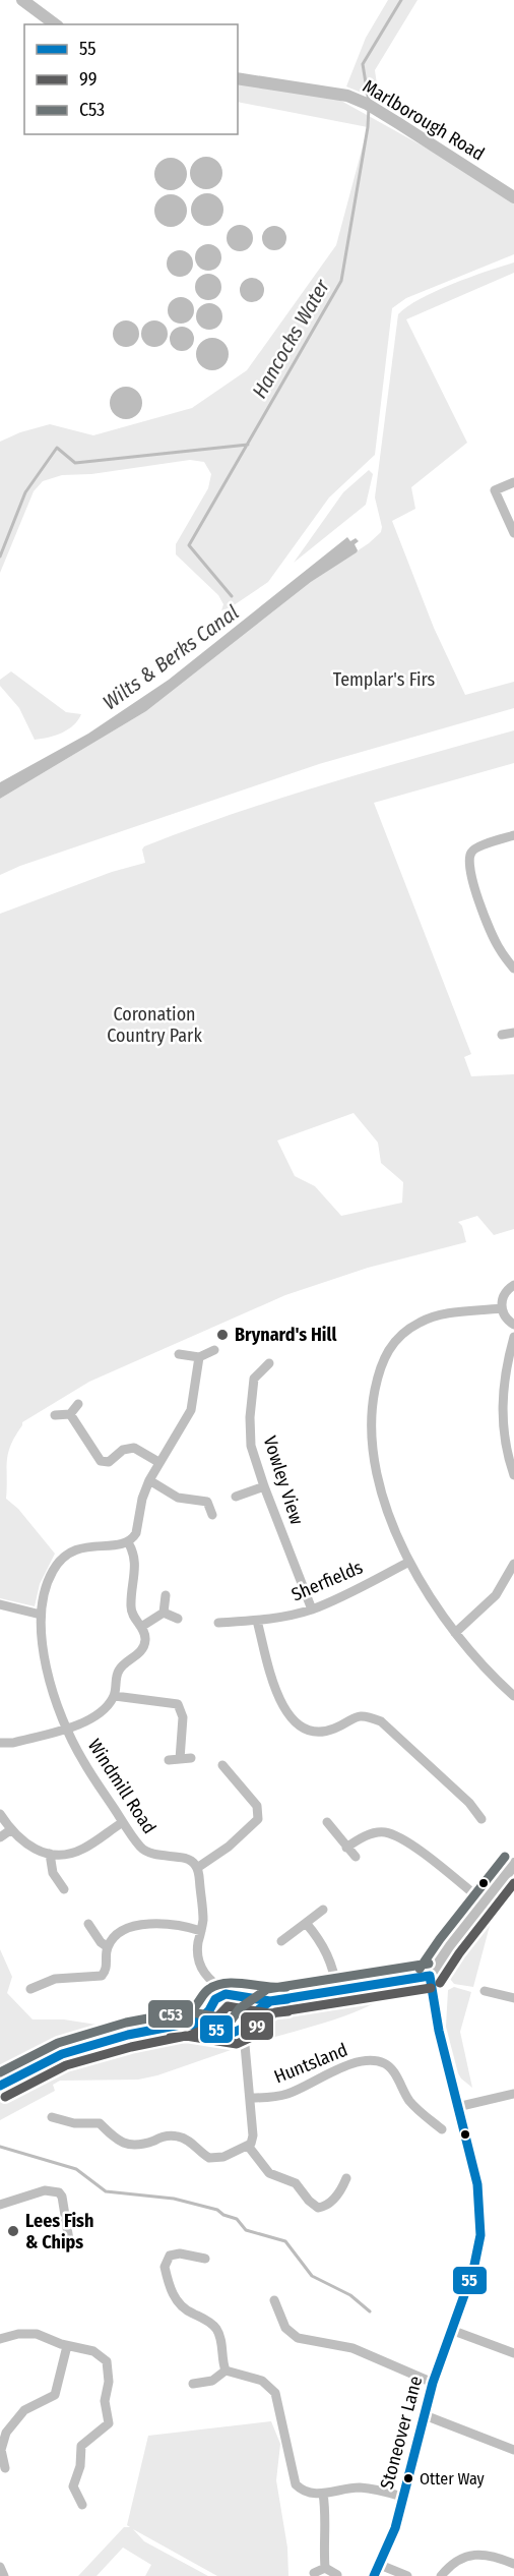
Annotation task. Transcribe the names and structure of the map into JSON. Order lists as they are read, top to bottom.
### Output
{
  "streets": {
    "street": [
      "Marlborough Road",
      "Vowley View",
      "Sherfields",
      "Windmill Road",
      "Huntsland",
      "Stoneover Lane"
    ]
  },
  "crossings": [
    ["Vowley View", "Sherfields"]
  ],
  "water": ["Hancocks Water", "Wilts & Berks Canal"],
  "parks": ["Templar's Firs", "Coronation Country Park"],
  "places": ["Brynard's Hill", "Lees Fish & Chips", "Otter Way"],
  "lines": ["transit line C53", "transit line 99", "transit line 55"],
  "legend": ["55", "99", "C53"]
}
